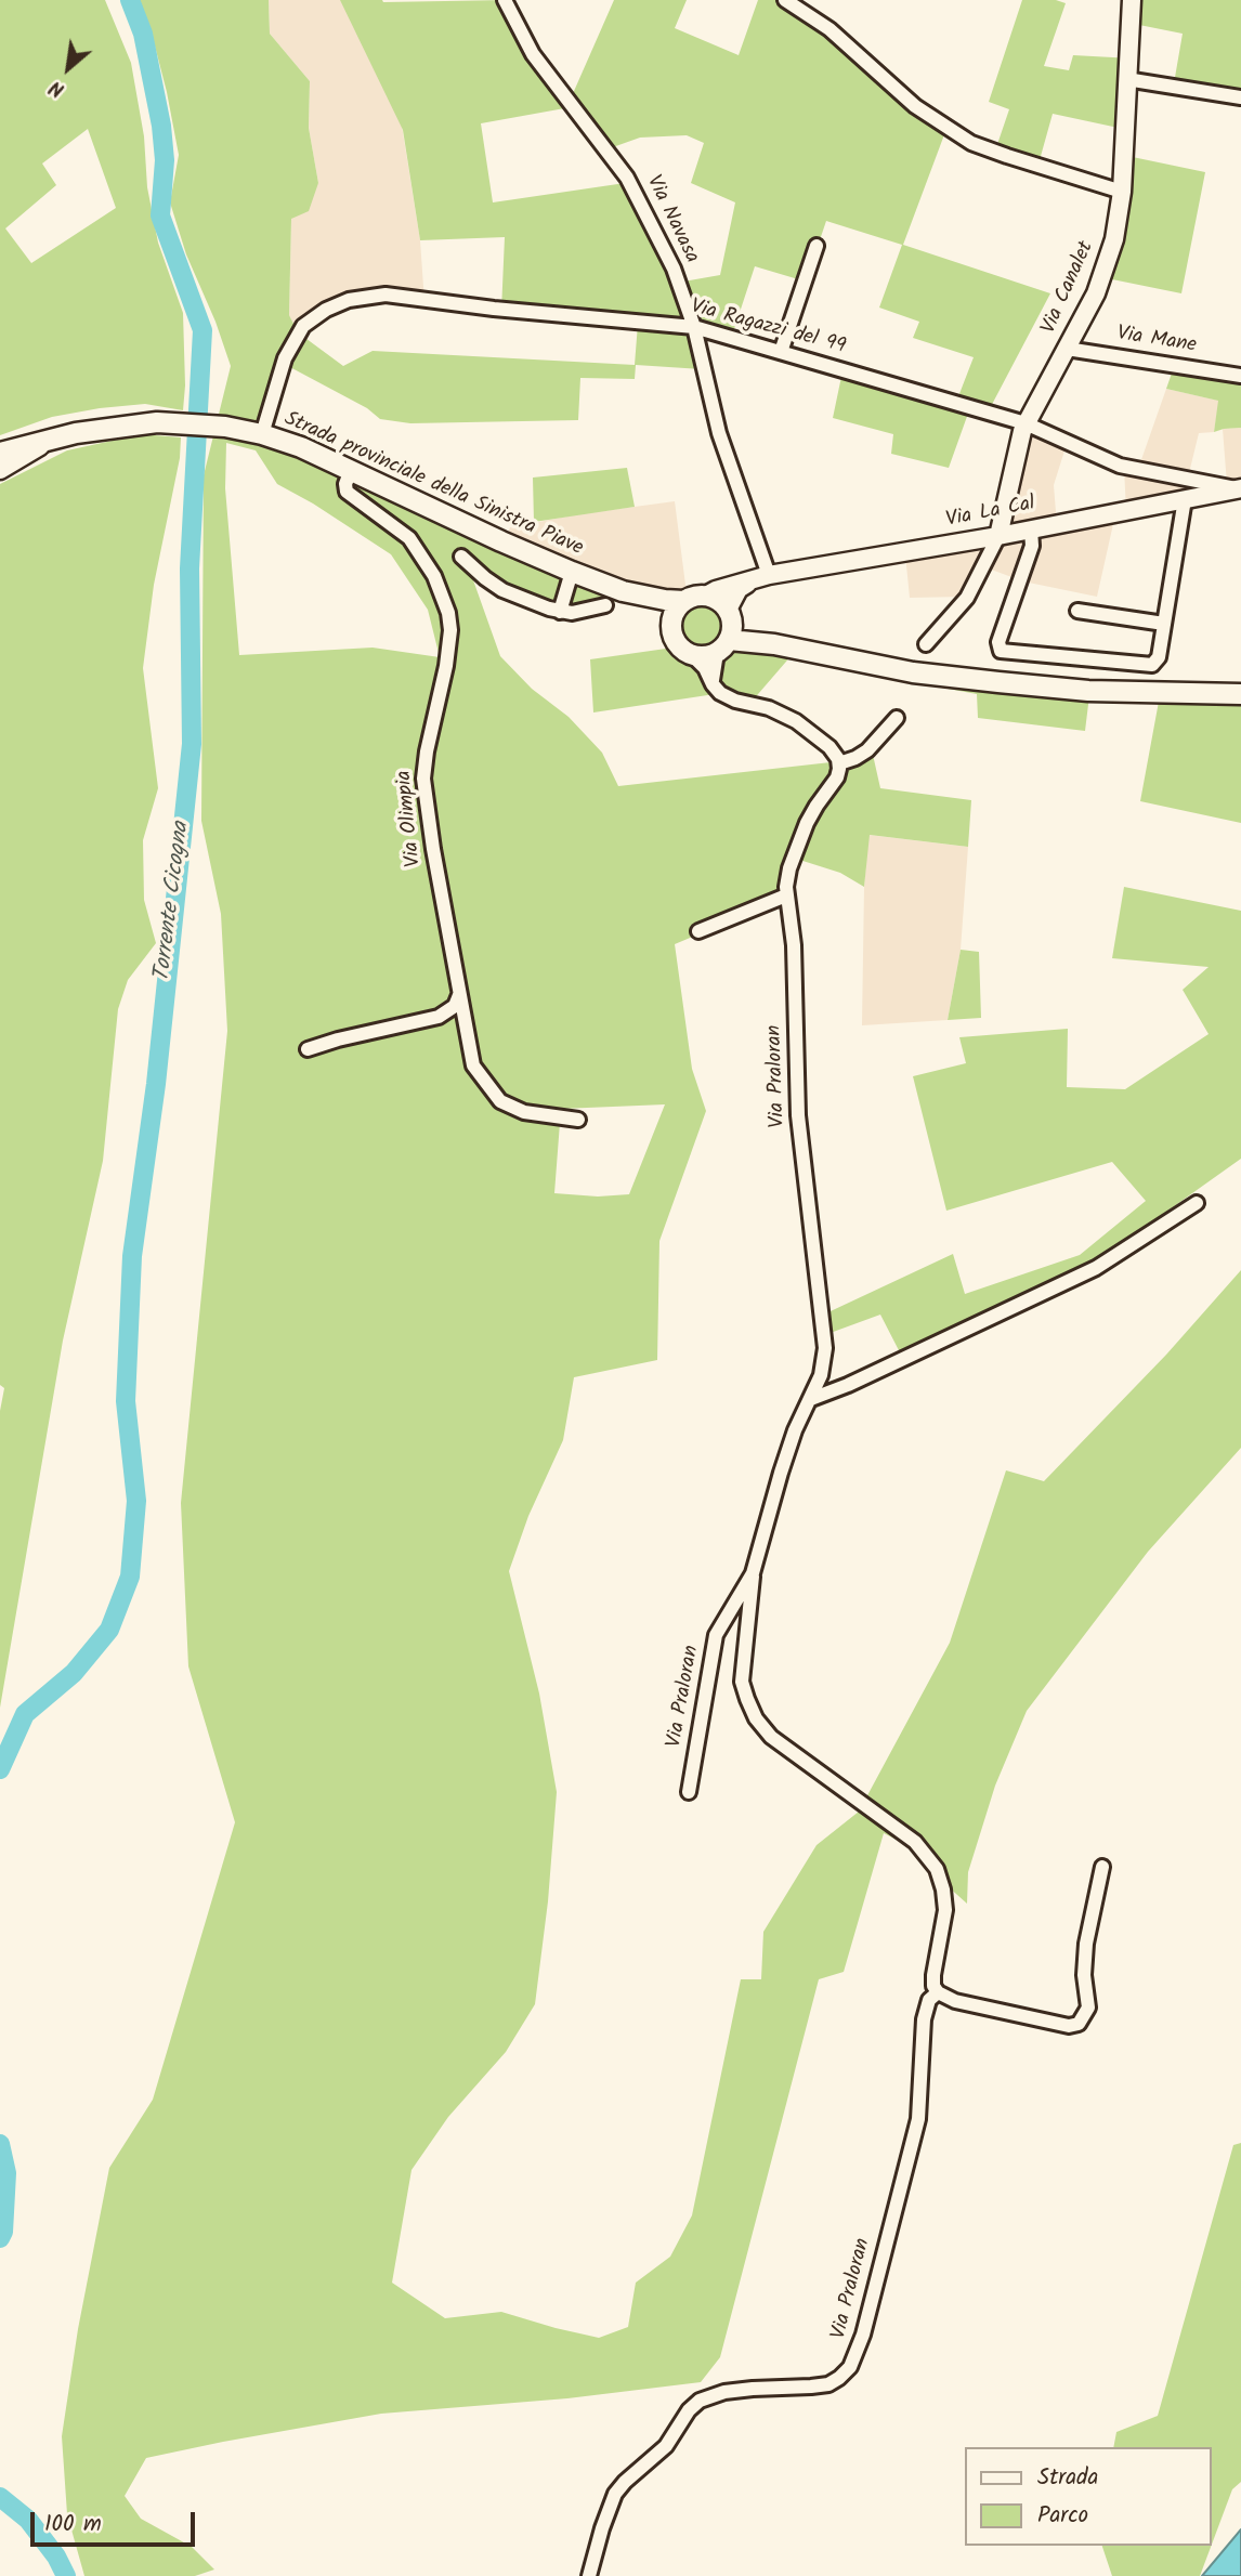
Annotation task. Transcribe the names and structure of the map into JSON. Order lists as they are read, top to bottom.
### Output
{
  "streets": {
    "main road": ["Strada provinciale della Sinistra Piave"],
    "street": [
      "Via Navasa",
      "Via Canalet",
      "Via Ragazzi del 99",
      "Via Mane",
      "Via La Cal",
      "Via Olimpia",
      "Via Praloran"
    ]
  },
  "crossings": [
    ["Via Navasa", "Via Ragazzi del 99"],
    ["Via Navasa", "Via La Cal"],
    ["Via Canalet", "Via Ragazzi del 99"],
    ["Via Canalet", "Via Mane"],
    ["Via Canalet", "Via La Cal"],
    ["Via Ragazzi del 99", "Strada provinciale della Sinistra Piave"],
    ["Via Ragazzi del 99", "Via La Cal"],
    ["Strada provinciale della Sinistra Piave", "Via Olimpia"]
  ],
  "water": ["Torrente Cicogna"],
  "legend": ["Strada", "Parco"],
  "scale_bar": "100 m",
  "north": "bottom left"
}
